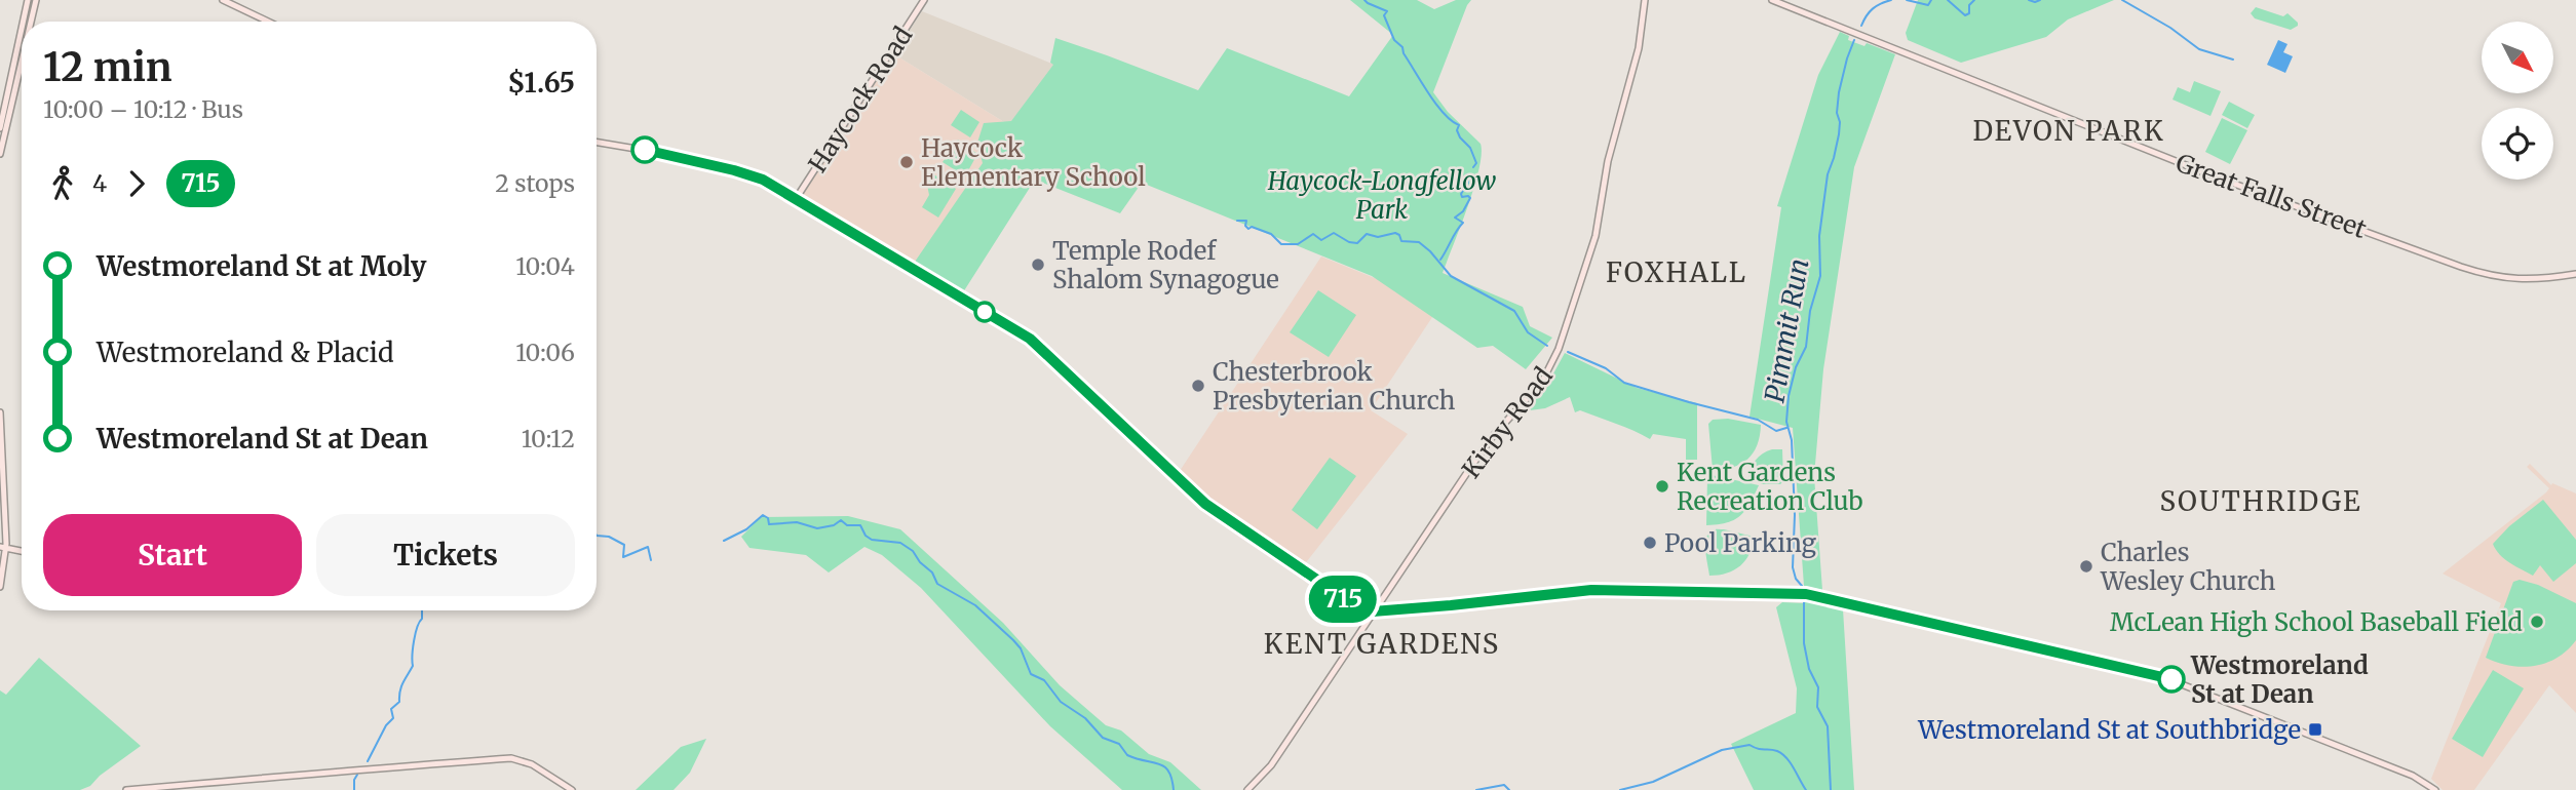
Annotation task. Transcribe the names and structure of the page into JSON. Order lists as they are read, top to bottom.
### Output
{
  "streets": {
    "main road": ["Haycock Road", "Great Falls Street", "Kirby Road"]
  },
  "districts": [
    "DEVON PARK",
    "FOXHALL",
    "SOUTHRIDGE",
    "KENT GARDENS"
  ],
  "water": ["Pimmit Run"],
  "parks": ["Haycock-Longfellow Park"],
  "places": {
    "other": [
      "Haycock Elementary School",
      "Temple Rodef Shalom Synagogue",
      "Chesterbrook Presbyterian Church",
      "Kent Gardens Recreation Club",
      "Pool Parking",
      "Charles Wesley Church",
      "McLean High School Baseball Field",
      "Westmoreland St at Dean"
    ],
    "transit": ["Westmoreland St at Southbridge"]
  },
  "lines": ["bus line 715"],
  "north": "bottom right",
  "page": {
    "on_map": "715",
    "heading": ["12 min", "10:00 – 10:12 · Bus", "$1.65"],
    "legs": ["4", "715", "2 stops"],
    "list": [
      {
        "name": "Westmoreland St at Moly",
        "value": "10:04"
      },
      {
        "name": "Westmoreland & Placid",
        "value": "10:06"
      },
      {
        "name": "Westmoreland St at Dean",
        "value": "10:12"
      }
    ],
    "buttons": ["Start", "Tickets"]
  }
}
